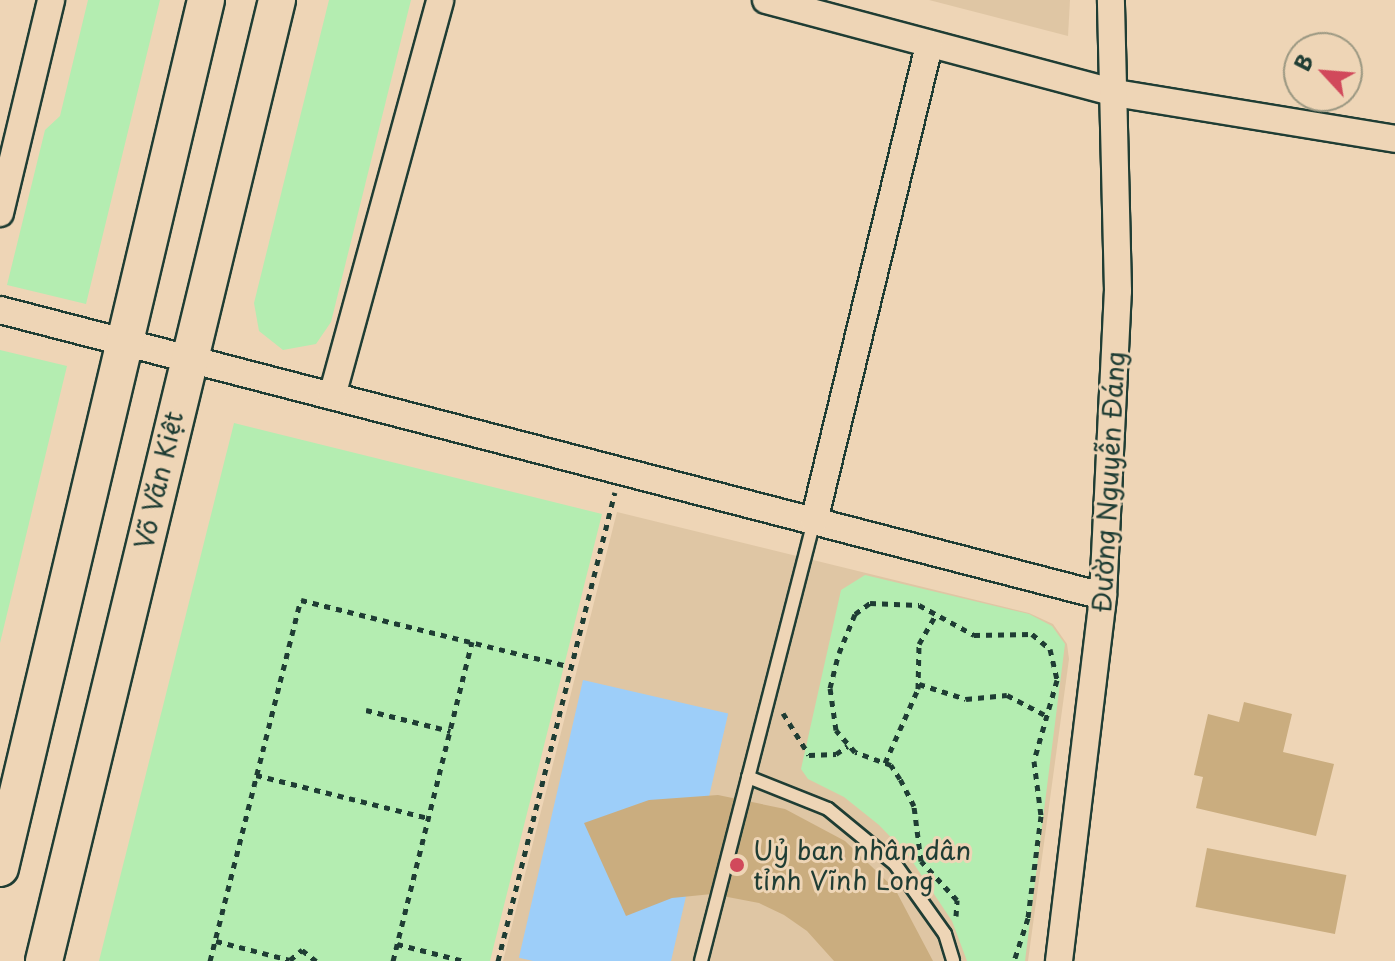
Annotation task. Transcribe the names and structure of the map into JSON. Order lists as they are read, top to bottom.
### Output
{
  "streets": {
    "main road": ["Võ Văn Kiệt"],
    "street": ["Đường Nguyễn Đáng"]
  },
  "places": ["Uỷ ban nhân dân tỉnh Vĩnh Long"],
  "north": "top left"
}
